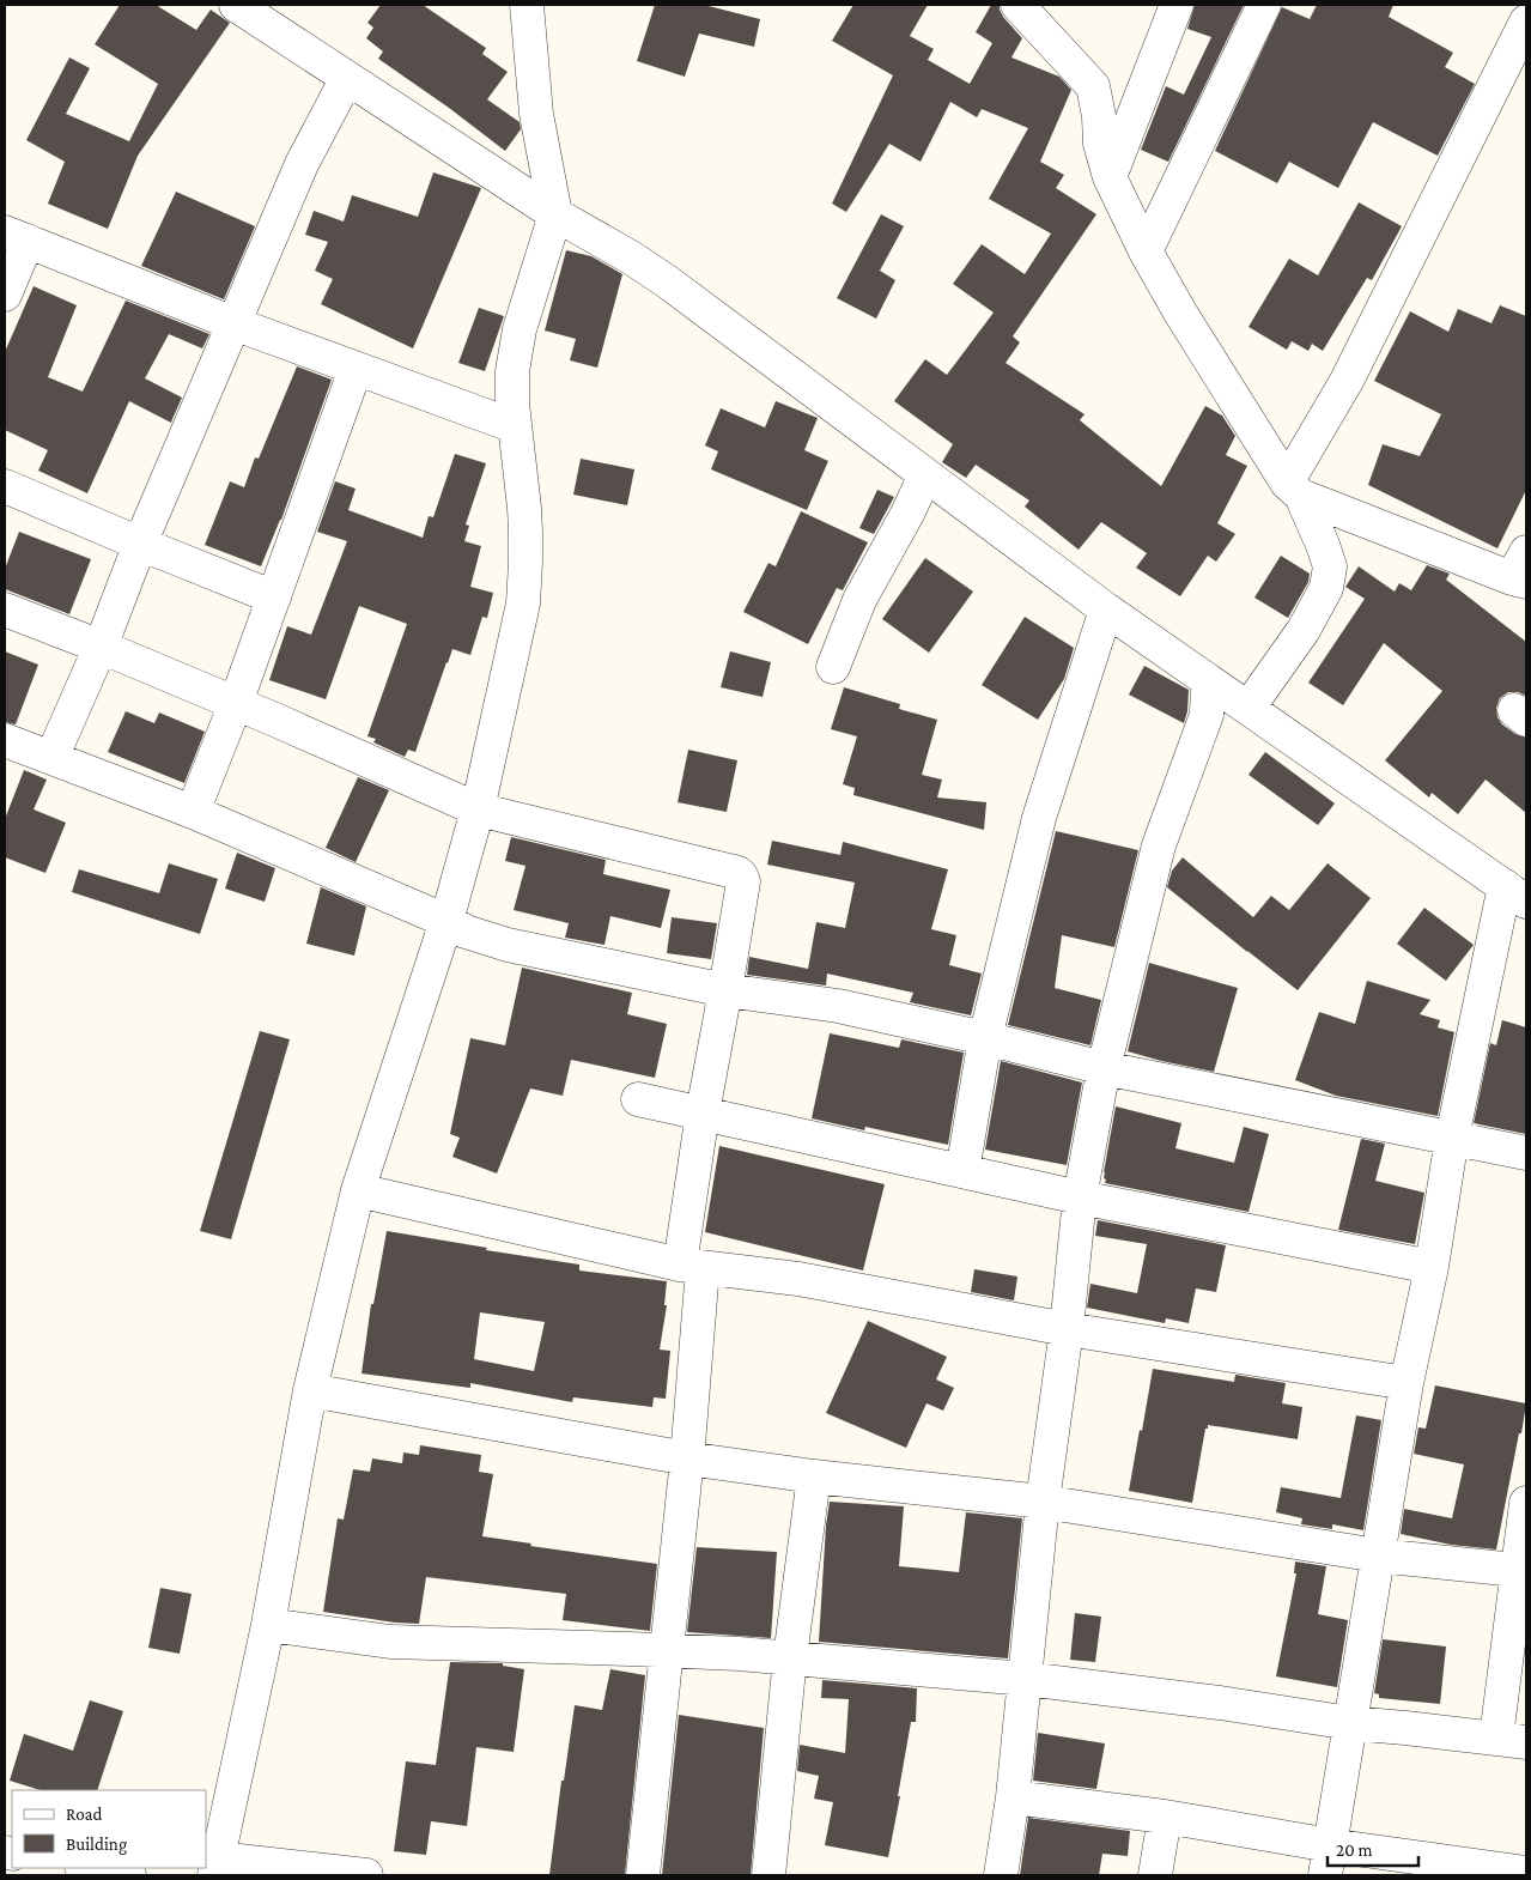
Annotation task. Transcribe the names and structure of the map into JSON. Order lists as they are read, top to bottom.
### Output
{
  "legend": ["Road", "Building"],
  "scale_bar": "20 m"
}
